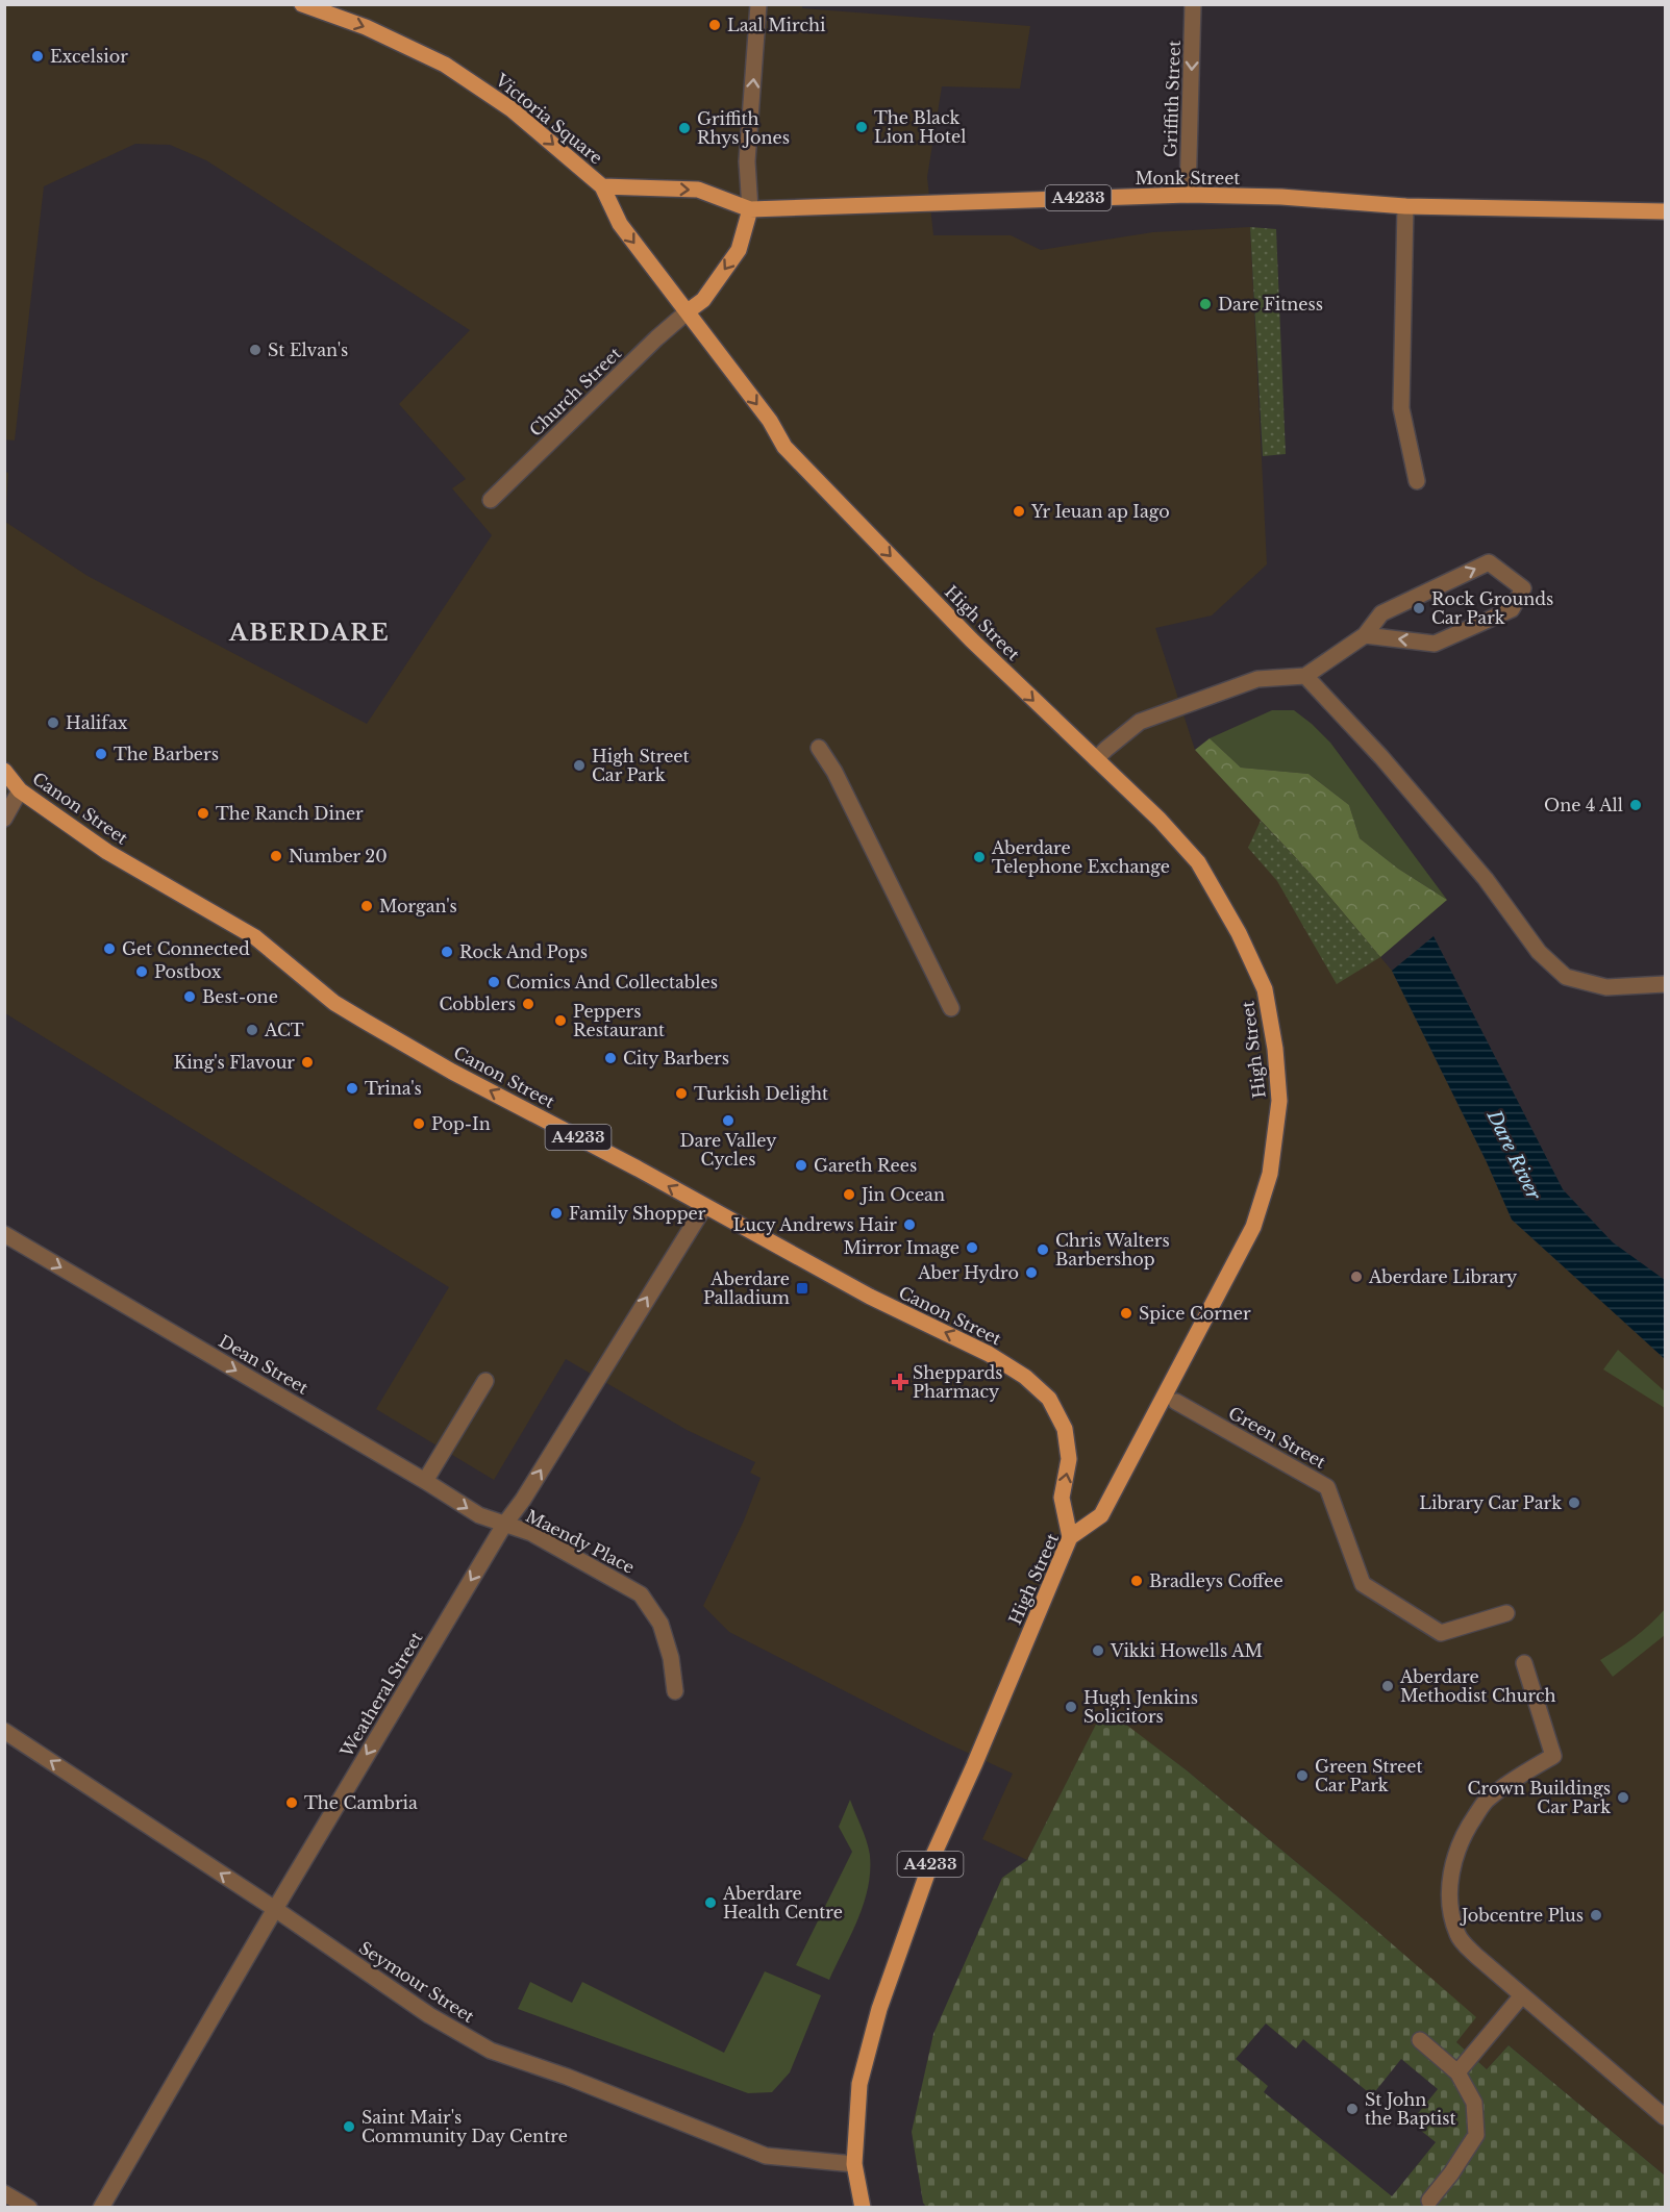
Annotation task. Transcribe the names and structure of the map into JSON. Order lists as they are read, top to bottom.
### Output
{
  "streets": {
    "main road": [
      "Victoria Square",
      "Monk Street",
      "A4233",
      "High Street",
      "Canon Street"
    ],
    "street": [
      "Griffith Street",
      "Church Street",
      "Dean Street",
      "Green Street",
      "Maendy Place",
      "Weatheral Street",
      "Seymour Street"
    ]
  },
  "crossings": [
    ["Griffith Street", "Monk Street"],
    ["Victoria Square", "Monk Street"],
    ["Victoria Square", "High Street"],
    ["Monk Street", "High Street"],
    ["Church Street", "High Street"],
    ["High Street", "Canon Street"],
    ["High Street", "Seymour Street"],
    ["Canon Street", "Weatheral Street"],
    ["Dean Street", "Maendy Place"],
    ["Dean Street", "Weatheral Street"],
    ["Maendy Place", "Weatheral Street"],
    ["Weatheral Street", "Seymour Street"]
  ],
  "one_way": [
    "Griffith Street",
    "Victoria Square",
    "Canon Street",
    "Dean Street"
  ],
  "districts": ["ABERDARE"],
  "water": ["Dare River"],
  "places": {
    "other": [
      "Laal Mirchi",
      "Excelsior",
      "The Black Lion Hotel",
      "Griffith Rhys Jones",
      "Dare Fitness",
      "St Elvan's",
      "Yr Ieuan ap Iago",
      "Rock Grounds Car Park",
      "Halifax",
      "The Barbers",
      "High Street Car Park",
      "One 4 All",
      "The Ranch Diner",
      "Number 20",
      "Aberdare Telephone Exchange",
      "Morgan's",
      "Get Connected",
      "Rock And Pops",
      "Postbox",
      "Comics And Collectables",
      "Best-one",
      "Cobblers",
      "Peppers Restaurant",
      "ACT",
      "City Barbers",
      "King's Flavour",
      "Trina's",
      "Turkish Delight",
      "Dare Valley Cycles",
      "Pop-In",
      "Gareth Rees",
      "Jin Ocean",
      "Family Shopper",
      "Lucy Andrews Hair",
      "Mirror Image",
      "Chris Walters Barbershop",
      "Aber Hydro",
      "Aberdare Library",
      "Spice Corner",
      "Library Car Park",
      "Bradleys Coffee",
      "Vikki Howells AM",
      "Aberdare Methodist Church",
      "Hugh Jenkins Solicitors",
      "Green Street Car Park",
      "Crown Buildings Car Park",
      "The Cambria",
      "Aberdare Health Centre",
      "Jobcentre Plus",
      "St John the Baptist",
      "Saint Mair's Community Day Centre"
    ],
    "transit": ["Aberdare Palladium"],
    "health": ["Sheppards Pharmacy"]
  }
}
